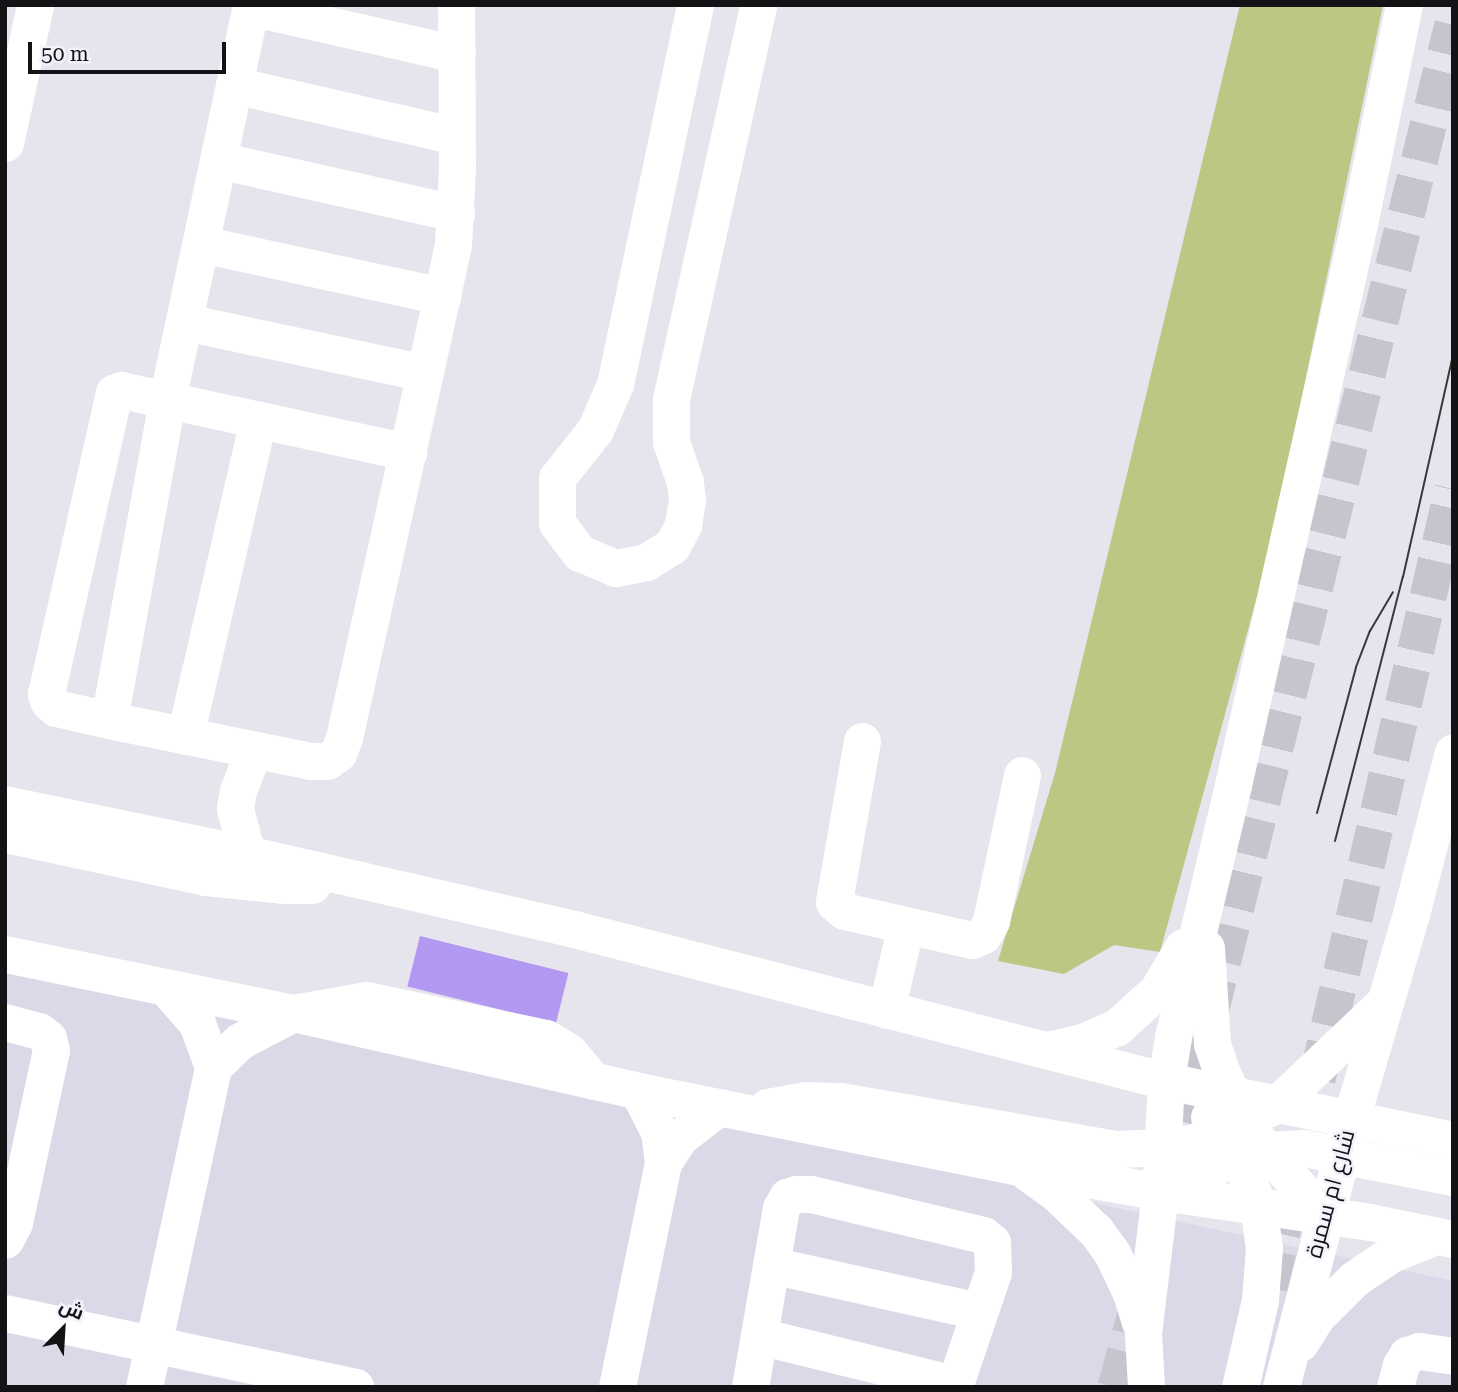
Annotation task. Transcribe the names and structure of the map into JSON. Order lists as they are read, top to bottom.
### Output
{
  "streets": {
    "street": ["شارع ام سمرة"]
  },
  "scale_bar": "50 m",
  "north": "top right"
}
